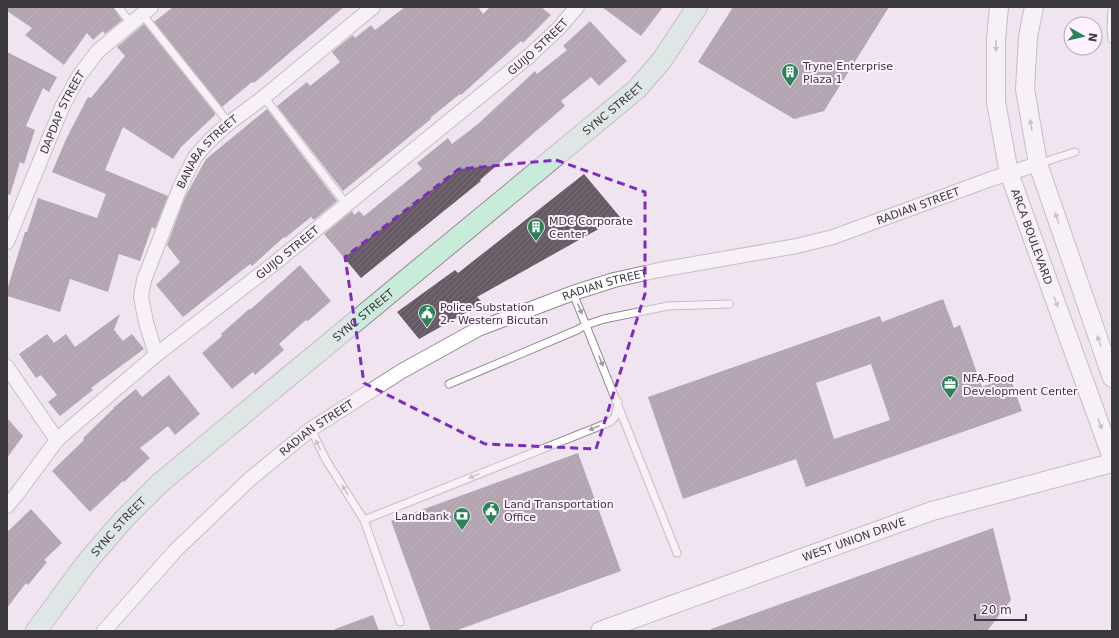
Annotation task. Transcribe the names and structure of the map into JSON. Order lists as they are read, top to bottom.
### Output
{
  "streets": {
    "main road": ["SYNC STREET"],
    "street": [
      "GUIJO STREET",
      "DAPDAP STREET",
      "BANABA STREET",
      "RADIAN STREET",
      "ARCA BOULEVARD",
      "WEST UNION DRIVE"
    ]
  },
  "crossings": [
    ["GUIJO STREET", "BANABA STREET"],
    ["RADIAN STREET", "ARCA BOULEVARD"]
  ],
  "places": {
    "building": ["Tryne Enterprise Plaza 1", "MDC Corporate Center"],
    "public building": ["Police Substation 2 - Western Bicutan", "Land Transportation Office"],
    "office": ["NFA-Food Development Center"],
    "bank": ["Landbank"]
  },
  "scale_bar": "20 m",
  "north": "right"
}
